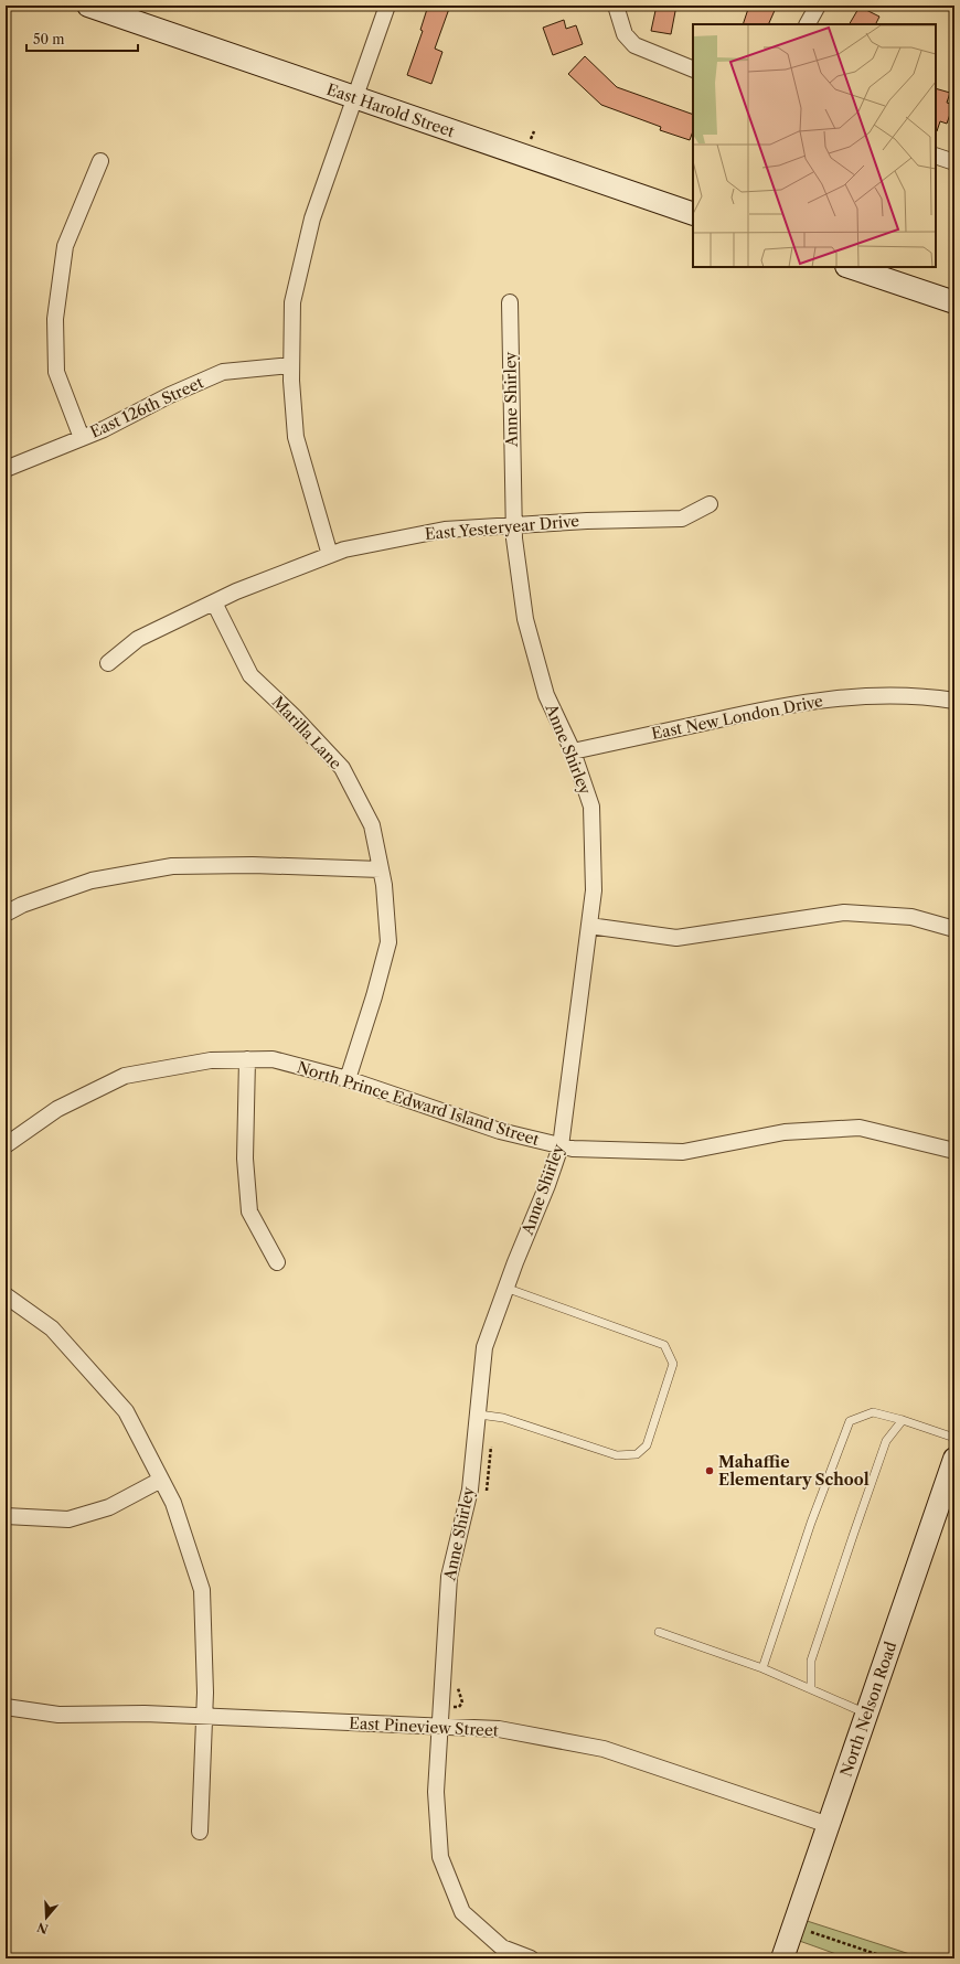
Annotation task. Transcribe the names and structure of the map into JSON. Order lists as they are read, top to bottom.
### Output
{
  "streets": {
    "main road": ["East Harold Street", "North Nelson Road"],
    "street": [
      "Anne Shirley",
      "East 126th Street",
      "East Yesteryear Drive",
      "East New London Drive",
      "Marilla Lane",
      "North Prince Edward Island Street",
      "East Pineview Street"
    ]
  },
  "crossings": [
    ["Anne Shirley", "East Yesteryear Drive"],
    ["Anne Shirley", "East New London Drive"],
    ["Anne Shirley", "North Prince Edward Island Street"],
    ["Anne Shirley", "East Pineview Street"],
    ["East Yesteryear Drive", "Marilla Lane"],
    ["Marilla Lane", "North Prince Edward Island Street"],
    ["North Nelson Road", "East Pineview Street"]
  ],
  "places": ["Mahaffie Elementary School"],
  "scale_bar": "50 m",
  "north": "bottom"
}
